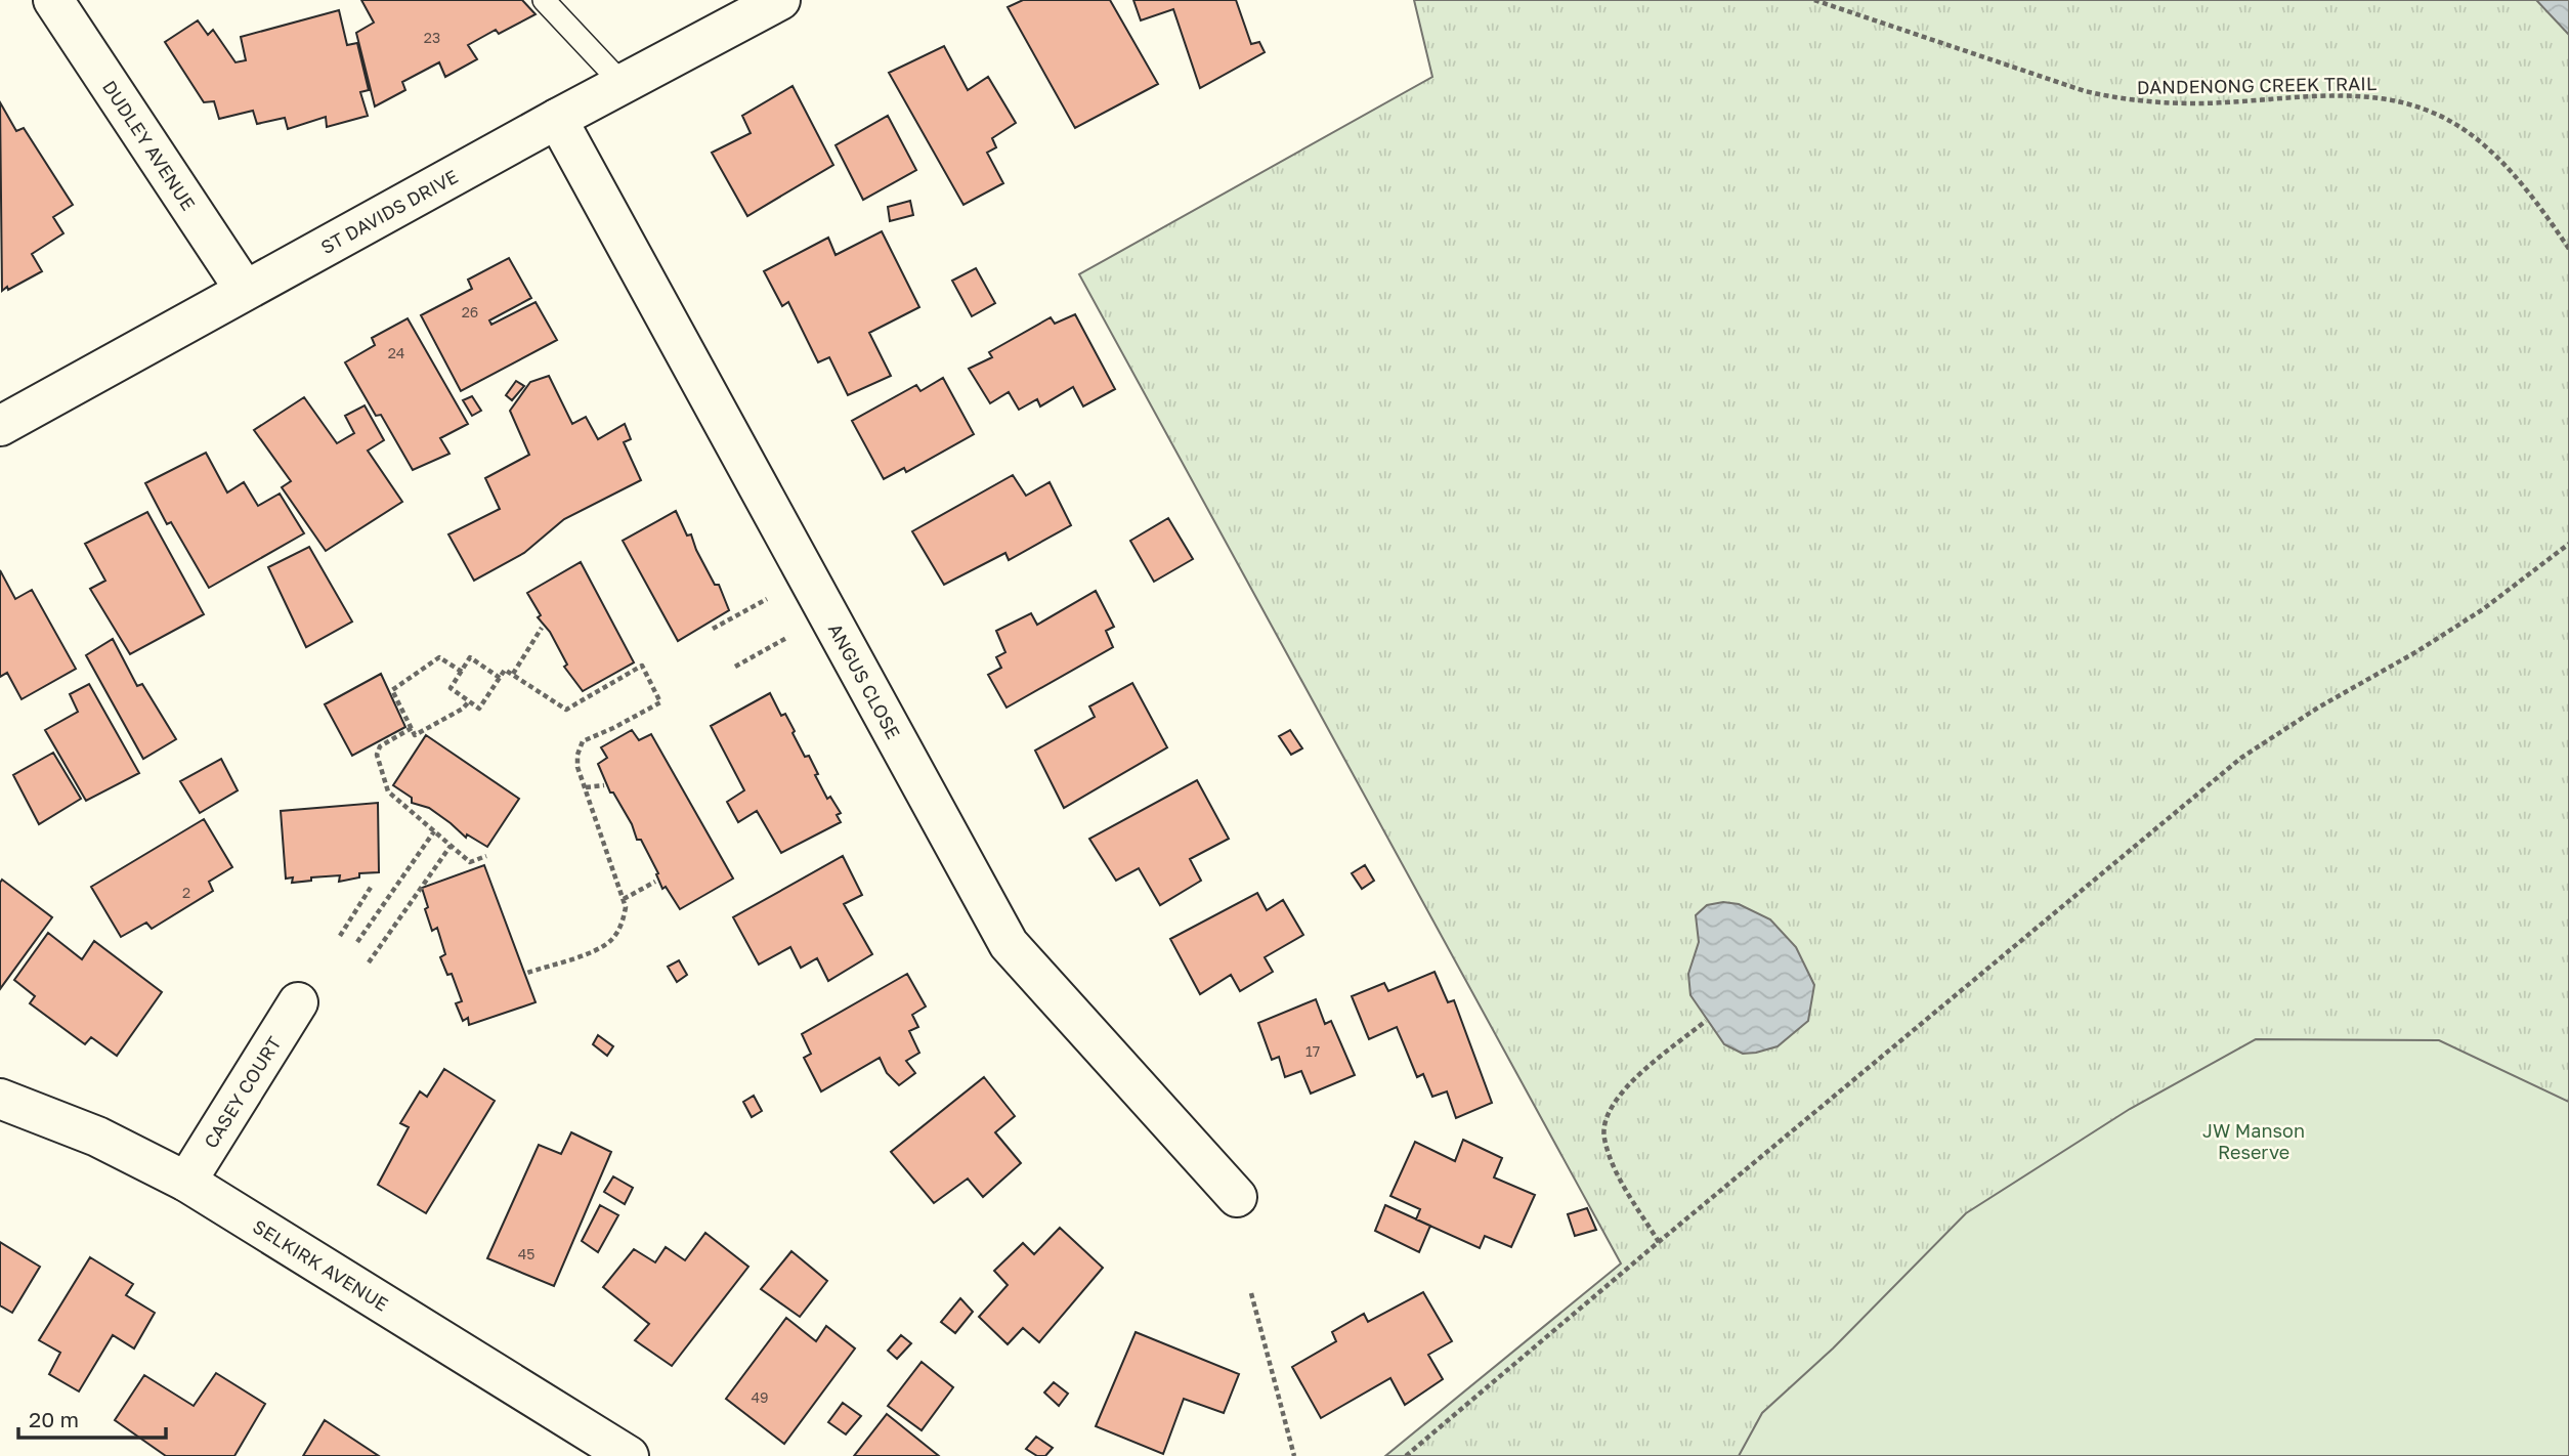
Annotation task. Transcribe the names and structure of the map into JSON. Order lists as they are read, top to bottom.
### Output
{
  "streets": {
    "street": [
      "DUDLEY AVENUE",
      "ST DAVIDS DRIVE",
      "ANGUS CLOSE",
      "CASEY COURT",
      "SELKIRK AVENUE"
    ],
    "path": ["DANDENONG CREEK TRAIL"]
  },
  "crossings": [
    ["DUDLEY AVENUE", "ST DAVIDS DRIVE"],
    ["ST DAVIDS DRIVE", "ANGUS CLOSE"],
    ["CASEY COURT", "SELKIRK AVENUE"]
  ],
  "parks": ["JW Manson Reserve"],
  "house_numbers": [
    "23",
    "26",
    "24",
    "2",
    "17",
    "45",
    "49"
  ],
  "scale_bar": "20 m"
}
